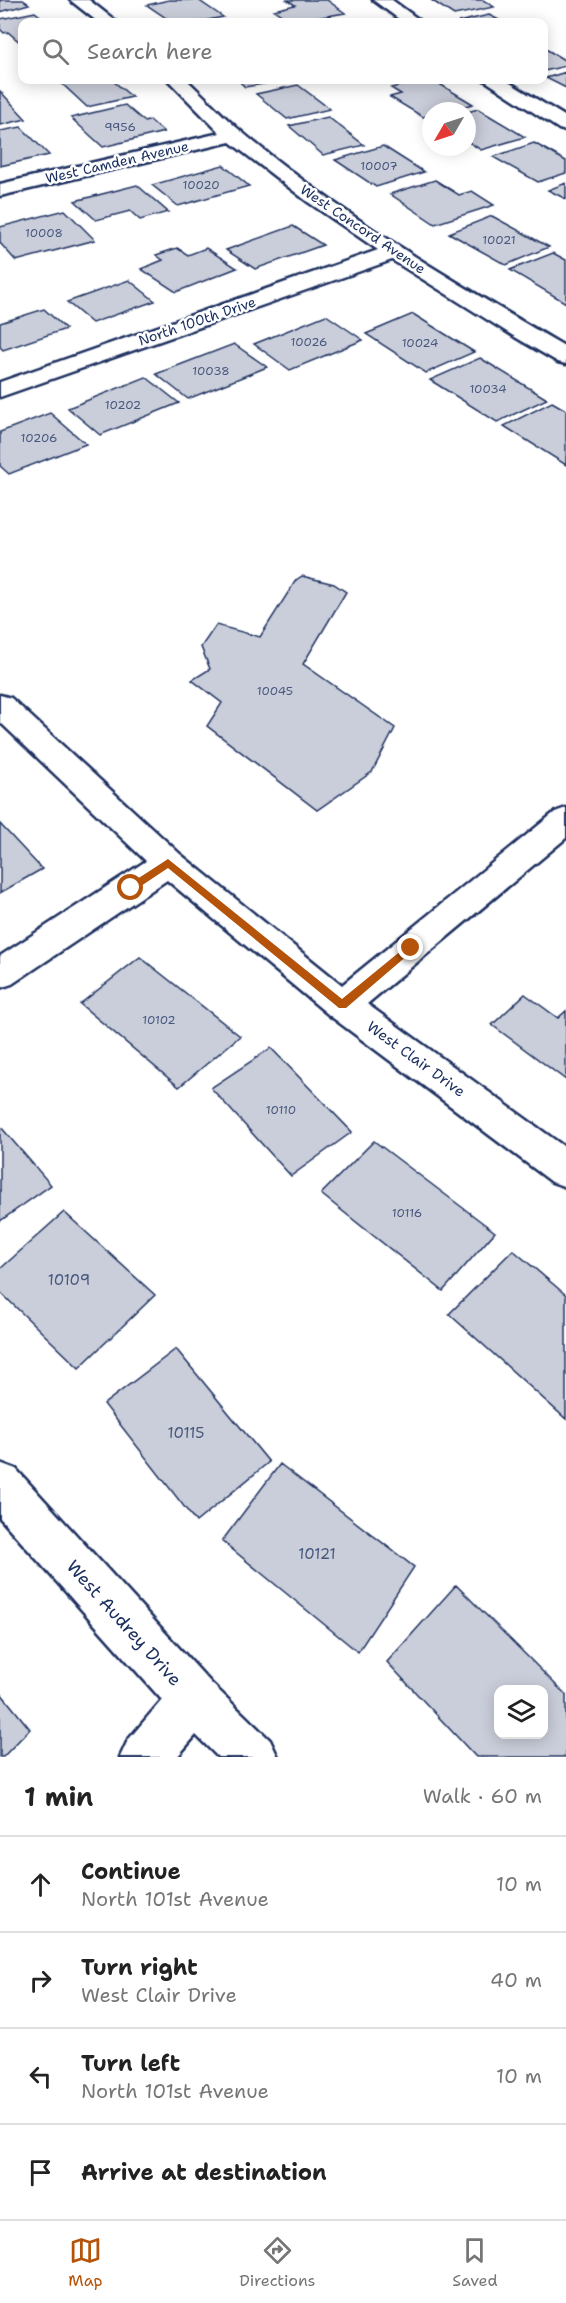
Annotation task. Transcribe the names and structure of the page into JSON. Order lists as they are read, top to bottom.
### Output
{
  "streets": {
    "street": [
      "West Camden Avenue",
      "West Concord Avenue",
      "North 100th Drive",
      "West Clair Drive",
      "West Audrey Drive"
    ]
  },
  "crossings": [
    ["West Camden Avenue", "West Concord Avenue"],
    ["West Concord Avenue", "North 100th Drive"]
  ],
  "house_numbers": [
    "9956",
    "10007",
    "10020",
    "10008",
    "10021",
    "10026",
    "10024",
    "10038",
    "10034",
    "10202",
    "10206",
    "10045",
    "10102",
    "10110",
    "10116",
    "10109",
    "10115",
    "10121"
  ],
  "north": "bottom left",
  "page": {
    "search": "Search here",
    "heading": ["1 min", "Walk · 60 m"],
    "list": [
      ["Continue", "North 101st Avenue", "10 m"],
      ["Turn right", "West Clair Drive", "40 m"],
      ["Turn left", "North 101st Avenue", "10 m"],
      "Arrive at destination"
    ],
    "nav": ["Map", "Directions", "Saved"]
  }
}
